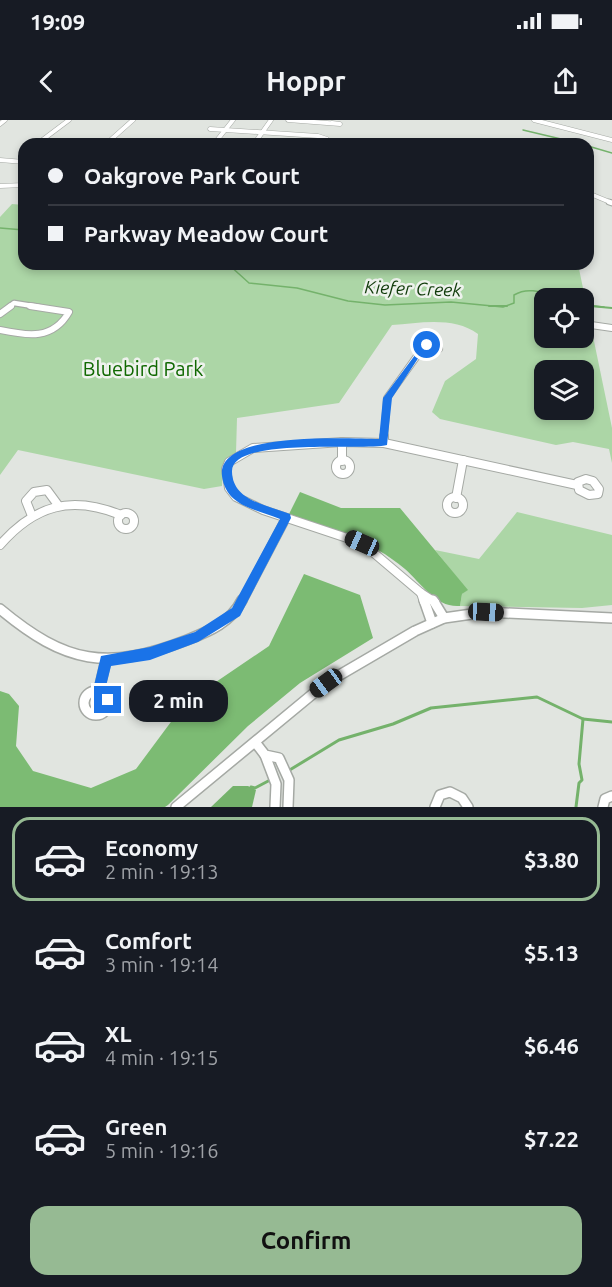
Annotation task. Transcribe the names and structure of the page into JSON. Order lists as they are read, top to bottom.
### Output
{
  "water": ["Kiefer Creek"],
  "parks": ["Bluebird Park"],
  "page": {
    "status": "19:09",
    "header": "Hoppr",
    "banner": ["Oakgrove Park Court", "Parkway Meadow Court"],
    "bubble": "2 min",
    "list": [
      {
        "name": "Economy",
        "note": "2 min · 19:13",
        "value": "$3.80"
      },
      {
        "name": "Comfort",
        "note": "3 min · 19:14",
        "value": "$5.13"
      },
      {
        "name": "XL",
        "note": "4 min · 19:15",
        "value": "$6.46"
      },
      {
        "name": "Green",
        "note": "5 min · 19:16",
        "value": "$7.22"
      }
    ],
    "buttons": "Confirm"
  }
}
